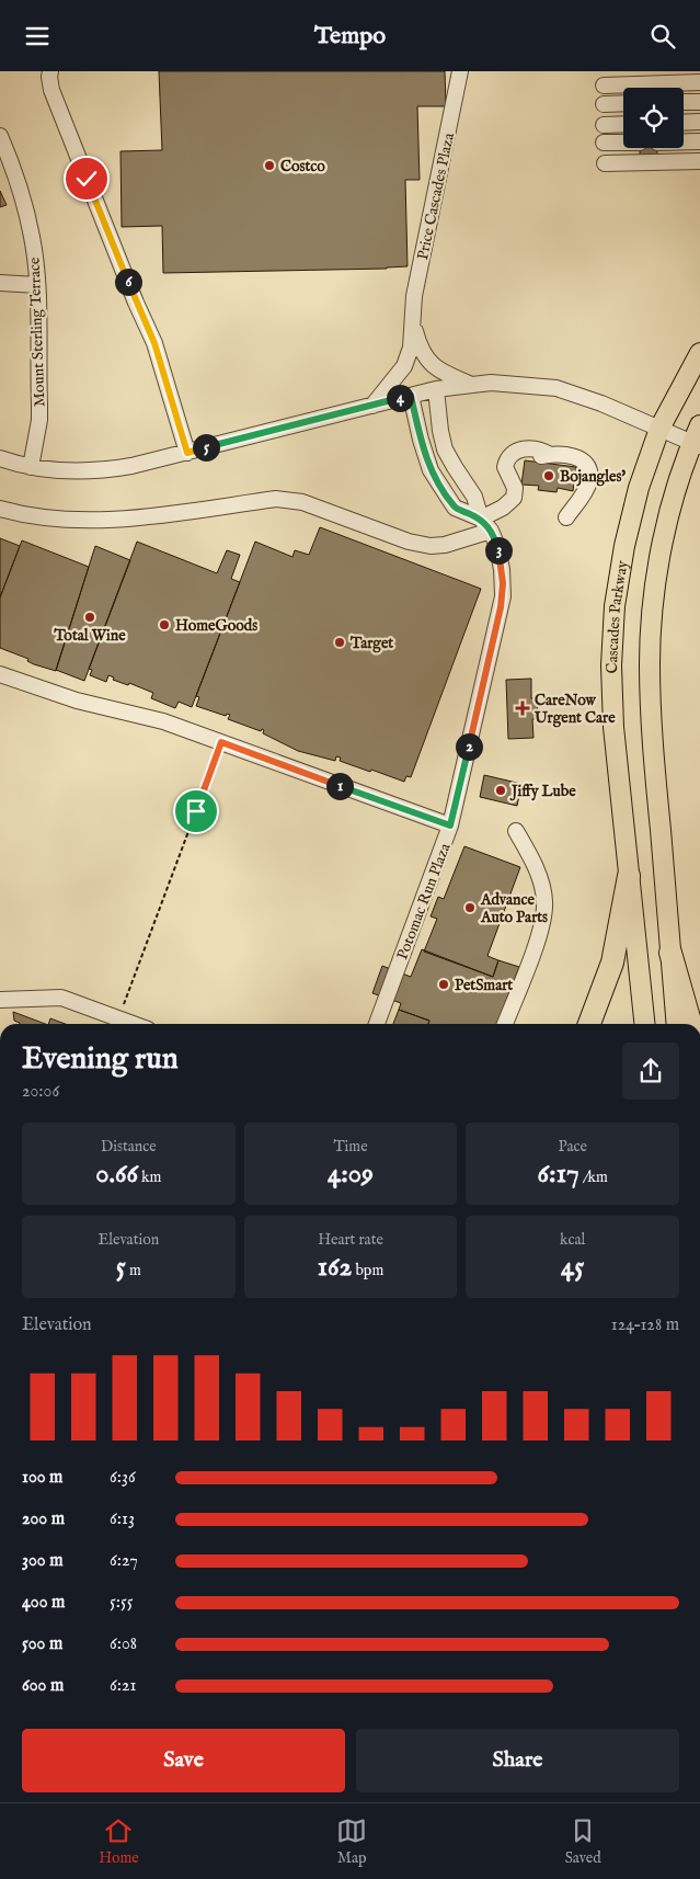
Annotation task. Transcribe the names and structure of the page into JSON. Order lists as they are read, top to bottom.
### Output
{
  "streets": {
    "main road": ["Cascades Parkway"],
    "street": ["Price Cascades Plaza", "Mount Sterling Terrace", "Potomac Run Plaza"]
  },
  "places": {
    "other": [
      "Costco",
      "Bojangles'",
      "Total Wine",
      "HomeGoods",
      "Target",
      "Jiffy Lube",
      "Advance Auto Parts",
      "PetSmart"
    ],
    "health": ["CareNow Urgent Care"]
  },
  "page": {
    "header": "Tempo",
    "pins": [
      "6",
      "4",
      "5",
      "3",
      "2",
      "1"
    ],
    "heading": ["Evening run", "20:06"],
    "stats": [
      ["Distance", "0.66 km"],
      ["Time", "4:09"],
      ["Pace", "6:17 /km"],
      ["Elevation", "5 m"],
      ["Heart rate", "162 bpm"],
      ["kcal", "45"]
    ],
    "chart": ["Elevation", "124–128 m"],
    "list": [
      {
        "name": "100 m",
        "note": "6:36"
      },
      {
        "name": "200 m",
        "note": "6:13"
      },
      {
        "name": "300 m",
        "note": "6:27"
      },
      {
        "name": "400 m",
        "note": "5:55"
      },
      {
        "name": "500 m",
        "note": "6:08"
      },
      {
        "name": "600 m",
        "note": "6:21"
      }
    ],
    "buttons": ["Save", "Share"],
    "tabs": ["Home", "Map", "Saved"]
  }
}
